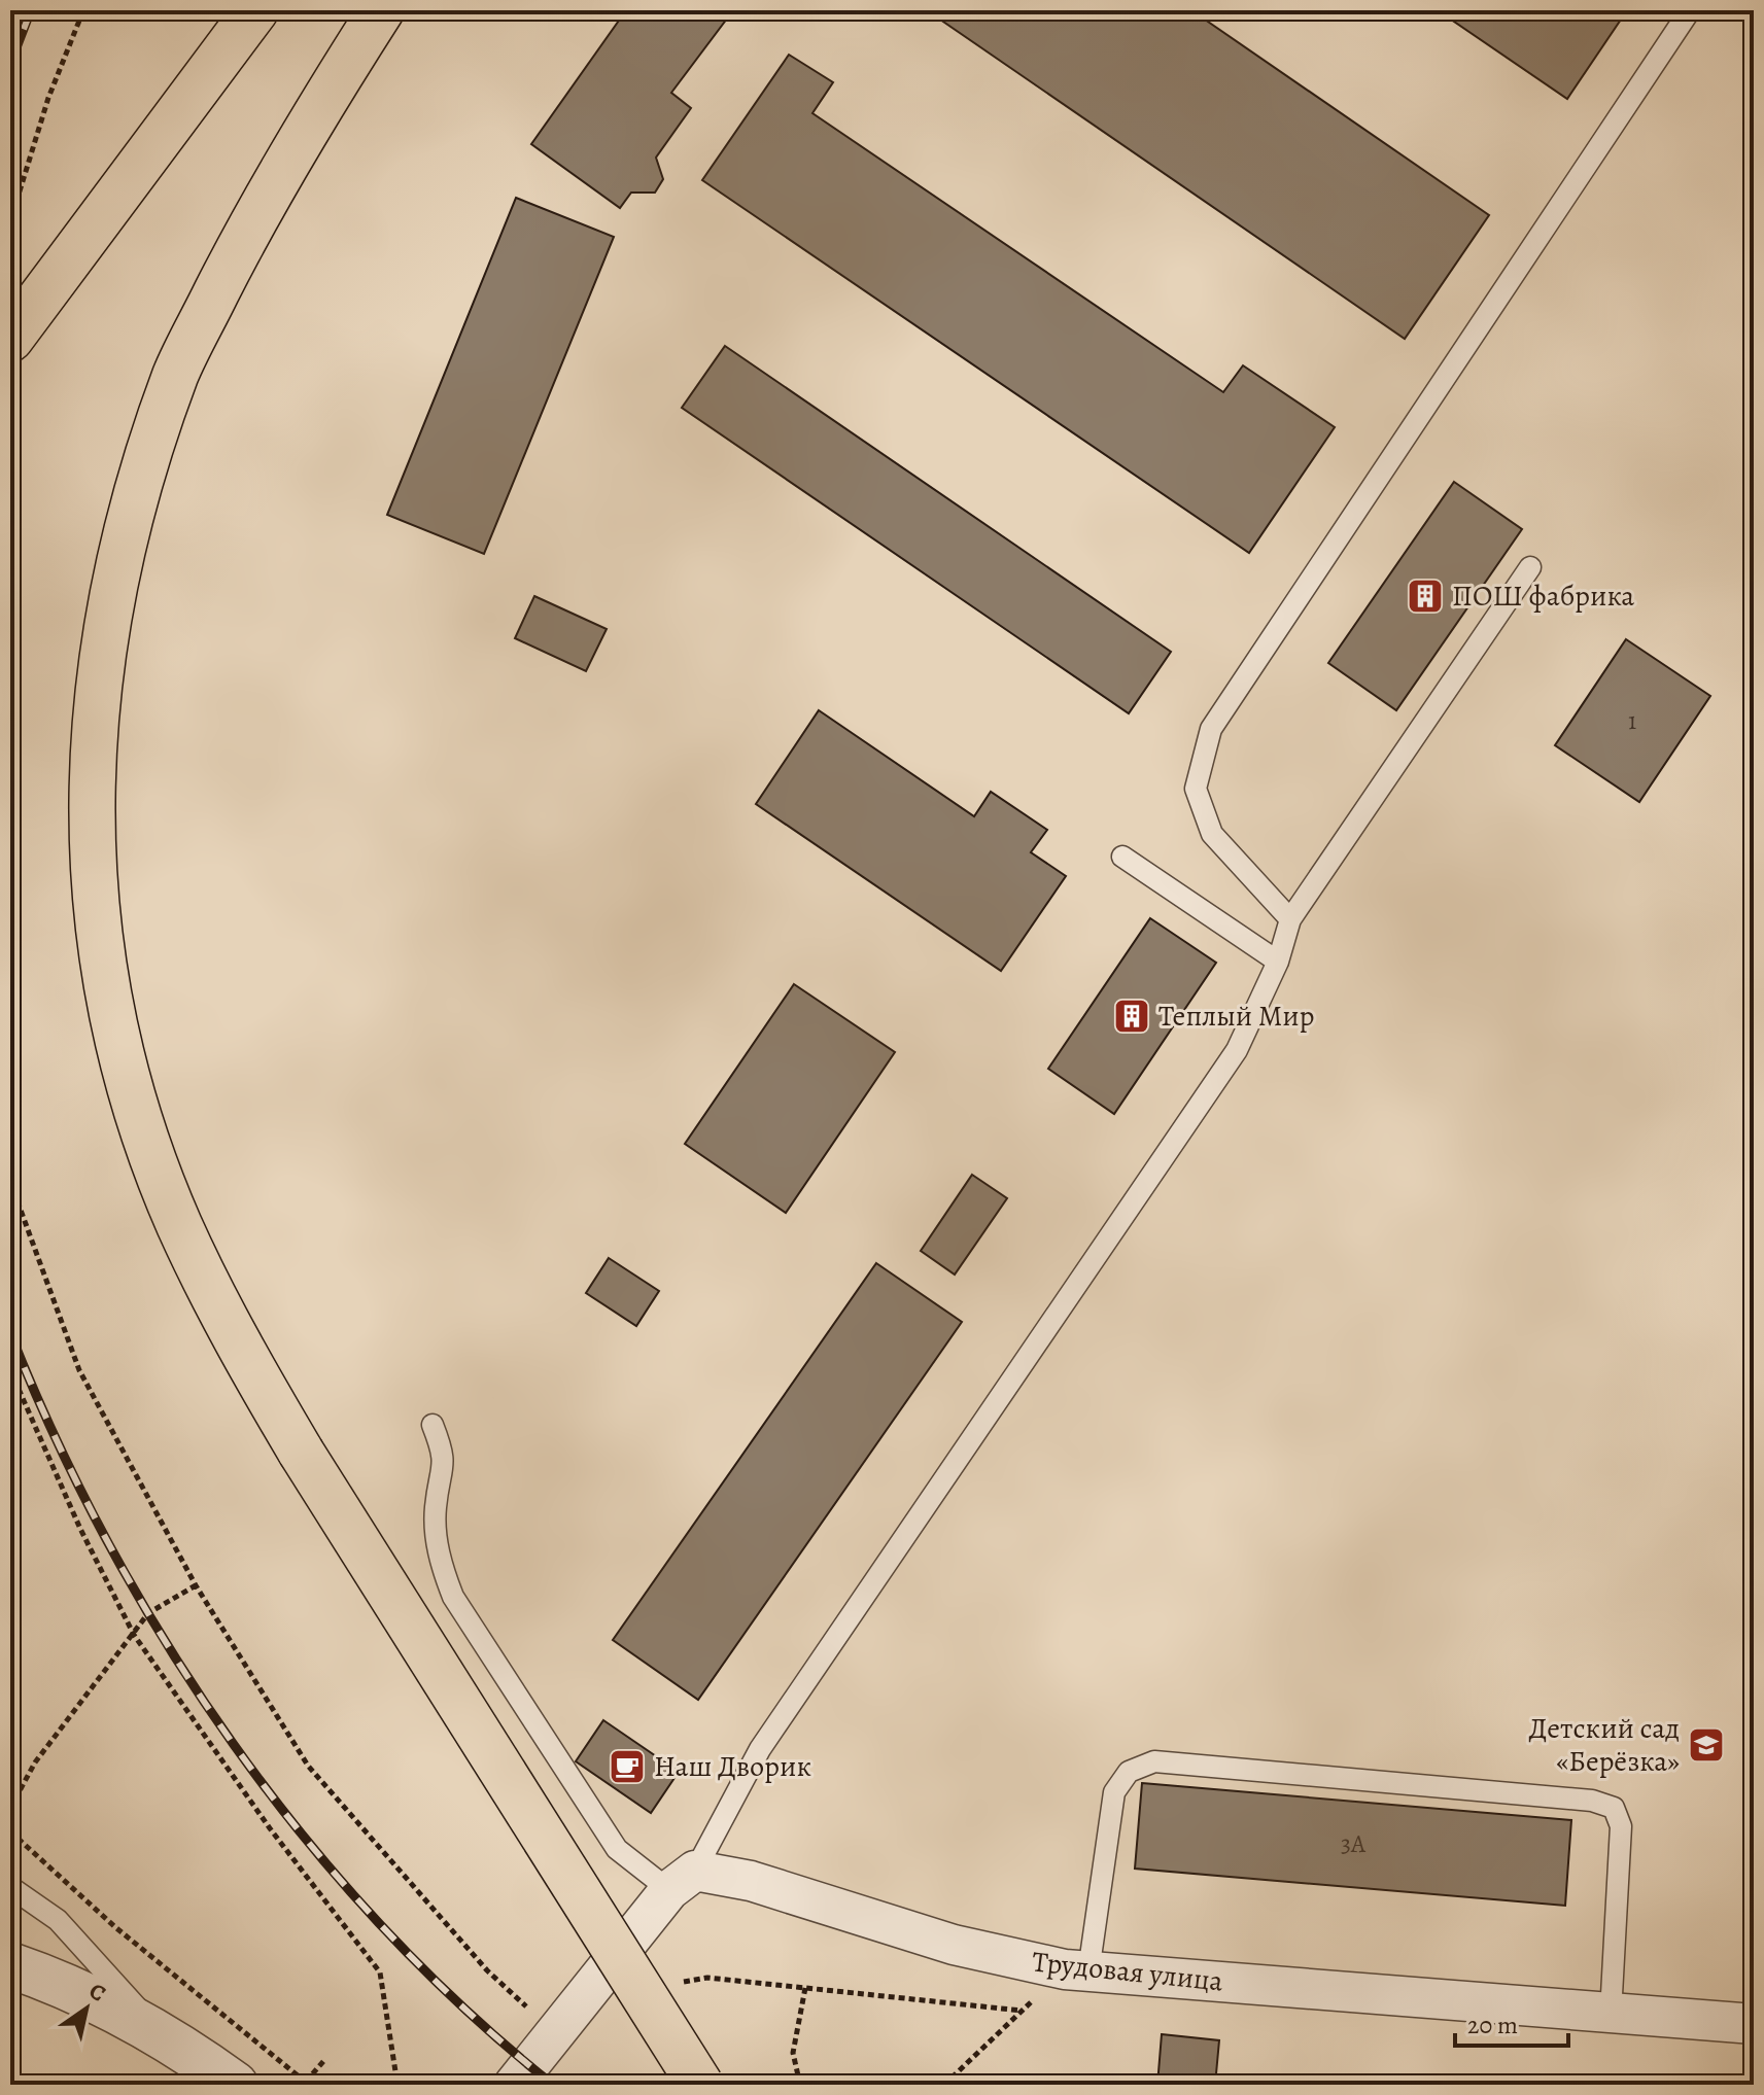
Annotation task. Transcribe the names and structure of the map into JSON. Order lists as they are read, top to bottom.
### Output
{
  "streets": {
    "street": ["Трудовая улица"]
  },
  "places": {
    "building": ["ПОШ фабрика", "Теплый Мир"],
    "school or university": ["Детский сад «Берёзка»"],
    "cafe": ["Наш Дворик"]
  },
  "house_numbers": ["1", "3А"],
  "scale_bar": "20 m",
  "north": "top right"
}
